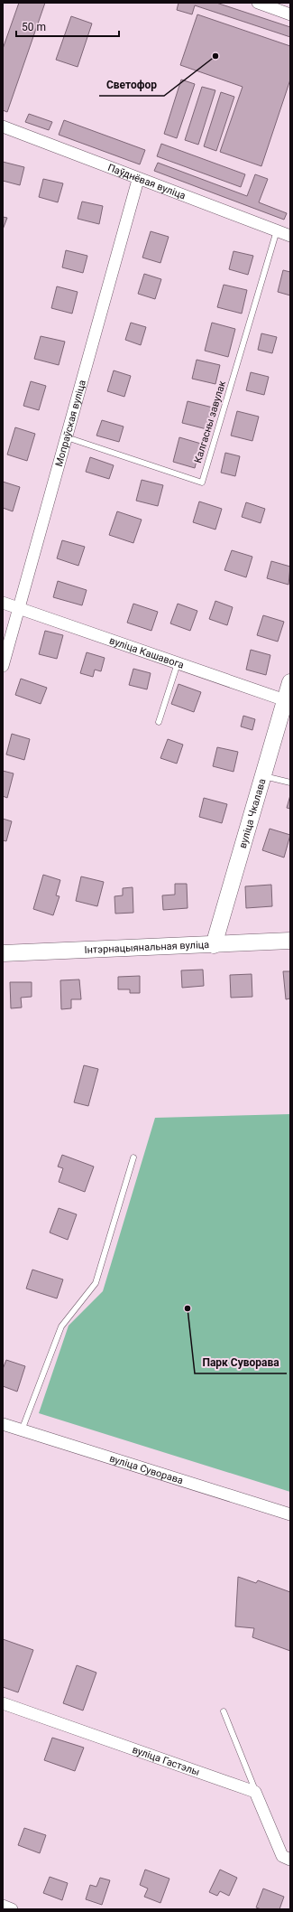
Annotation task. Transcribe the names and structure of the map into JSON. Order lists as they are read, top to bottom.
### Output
{
  "streets": {
    "main road": ["вуліца Чкалава", "Інтэрнацыянальная вуліца"],
    "street": [
      "Паўднёвая вуліца",
      "Мопраўская вуліца",
      "вуліца Кашавога",
      "вуліца Суворава",
      "вуліца Гастэлы"
    ],
    "lane": ["Калгасны завулак"]
  },
  "crossings": [
    ["Паўднёвая вуліца", "Калгасны завулак"],
    ["Паўднёвая вуліца", "Мопраўская вуліца"],
    ["Калгасны завулак", "Мопраўская вуліца"],
    ["Мопраўская вуліца", "вуліца Кашавога"],
    ["вуліца Кашавога", "вуліца Чкалава"],
    ["вуліца Чкалава", "Інтэрнацыянальная вуліца"]
  ],
  "places": ["Светофор", "Парк Суворава"],
  "scale_bar": "50 m"
}
